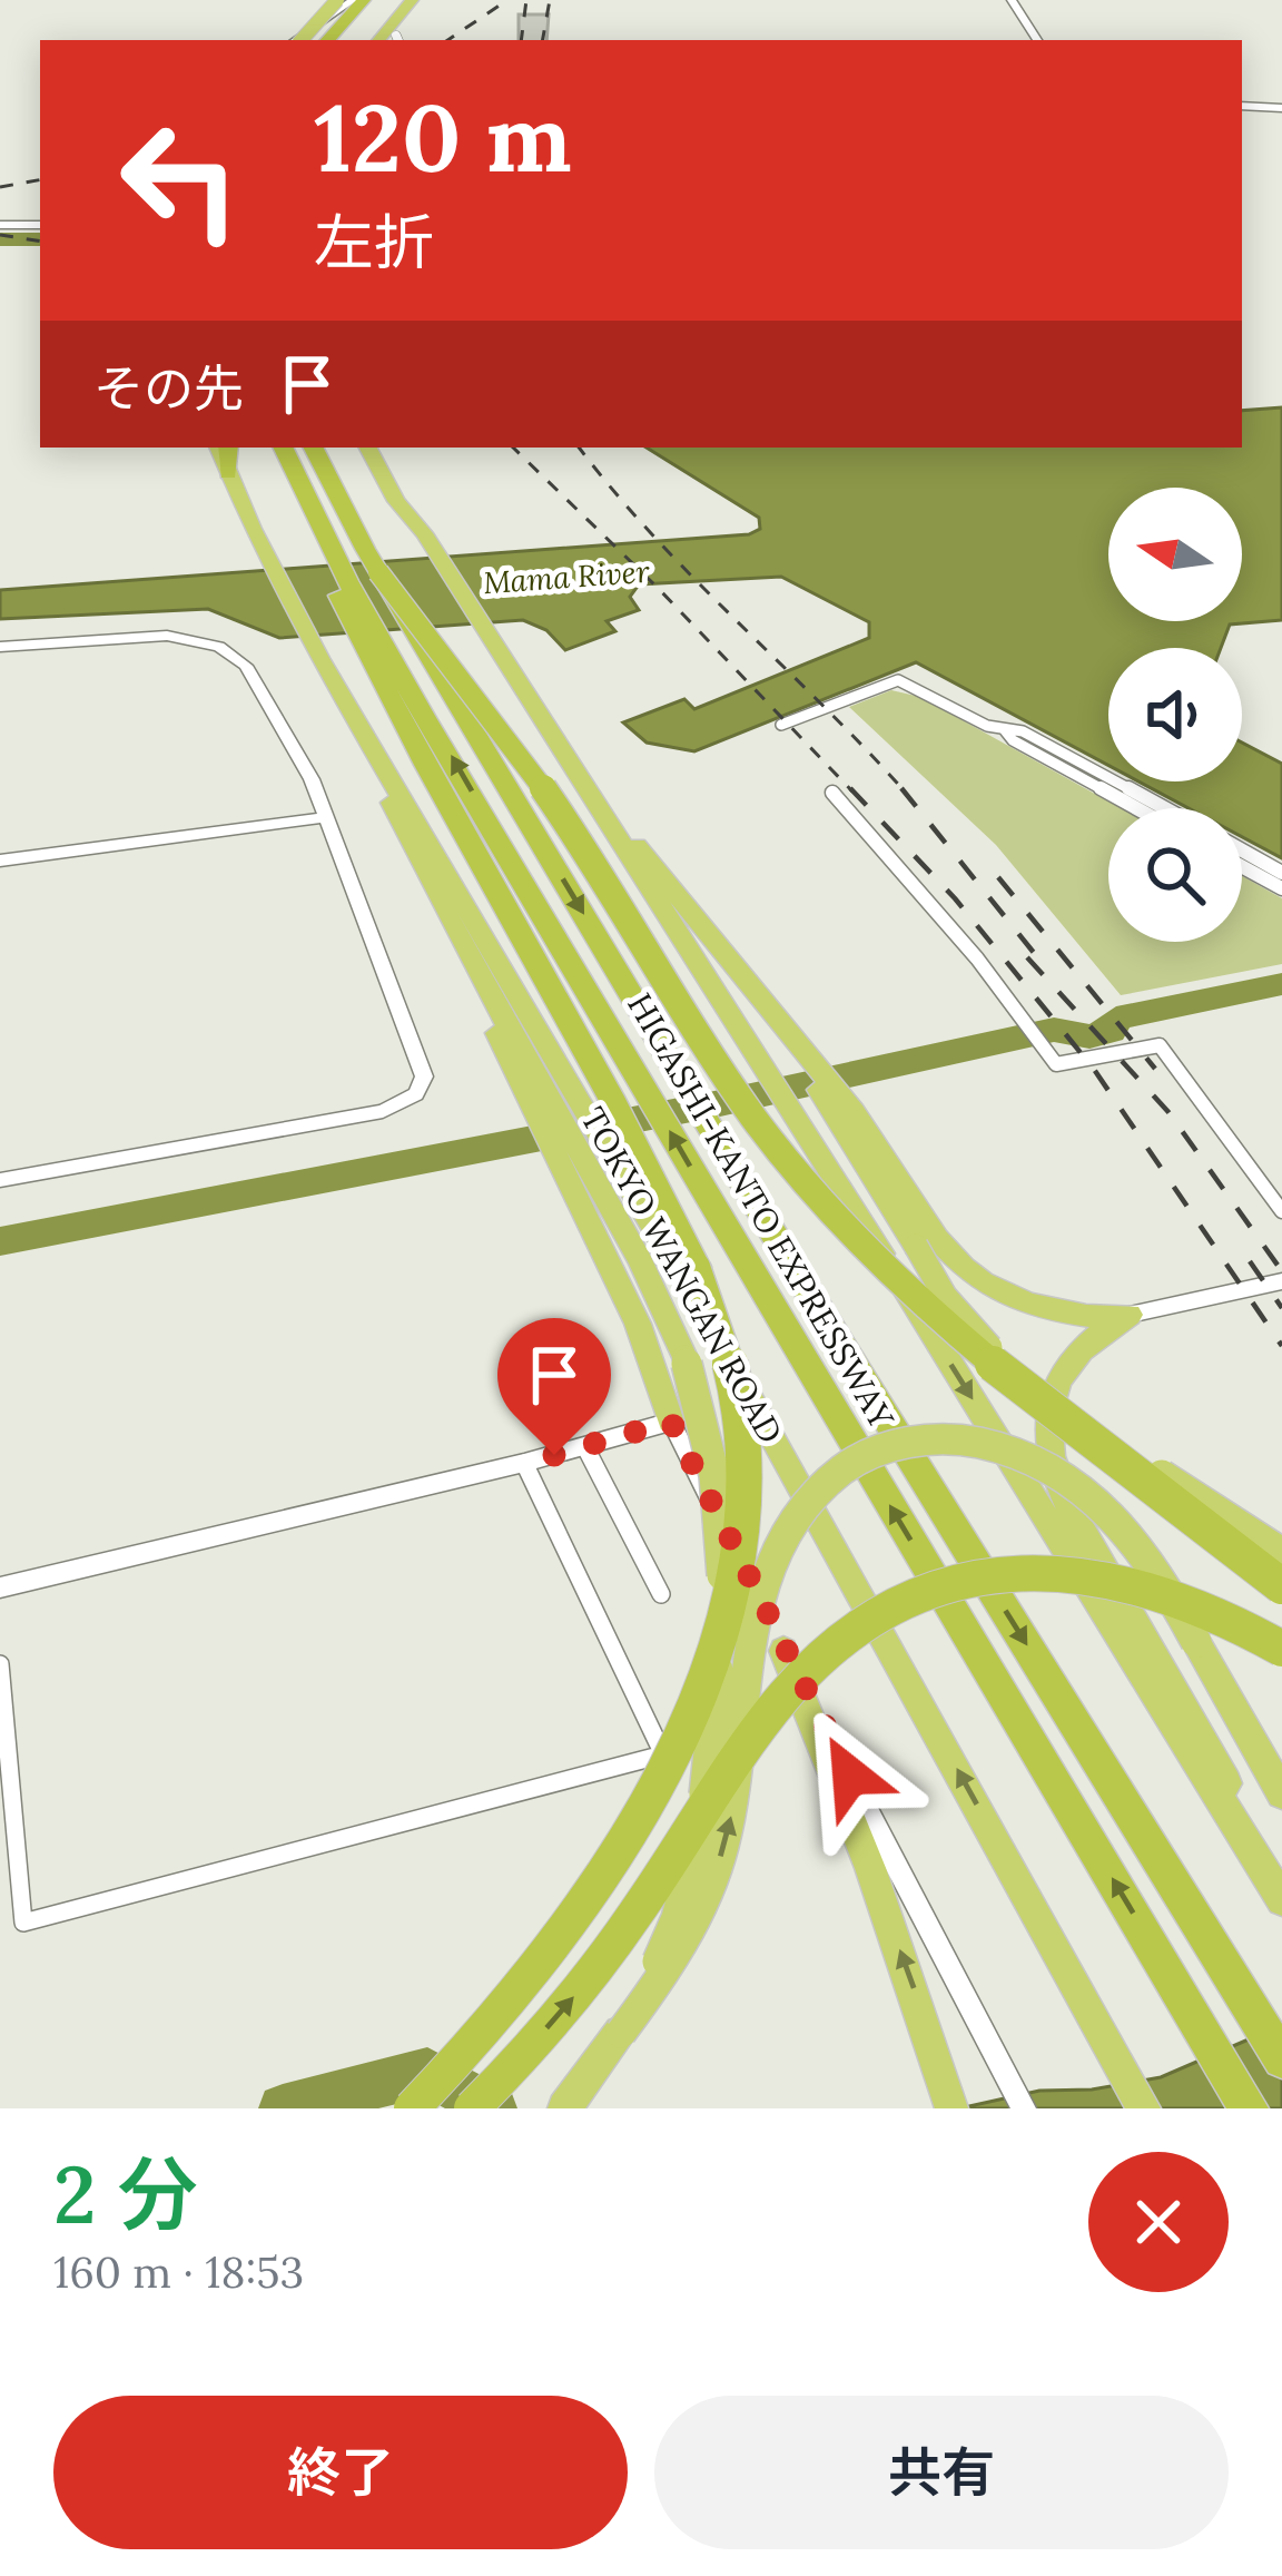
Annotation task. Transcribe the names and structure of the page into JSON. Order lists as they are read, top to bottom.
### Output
{
  "streets": {
    "highway": ["HIGASHI-KANTO EXPRESSWAY", "TOKYO WANGAN ROAD"]
  },
  "water": ["Mama River"],
  "north": "left",
  "page": {
    "turn": ["120 m", "左折"],
    "then": "その先",
    "heading": ["2 分", "160 m · 18:53"],
    "buttons": ["終了", "共有"]
  }
}
